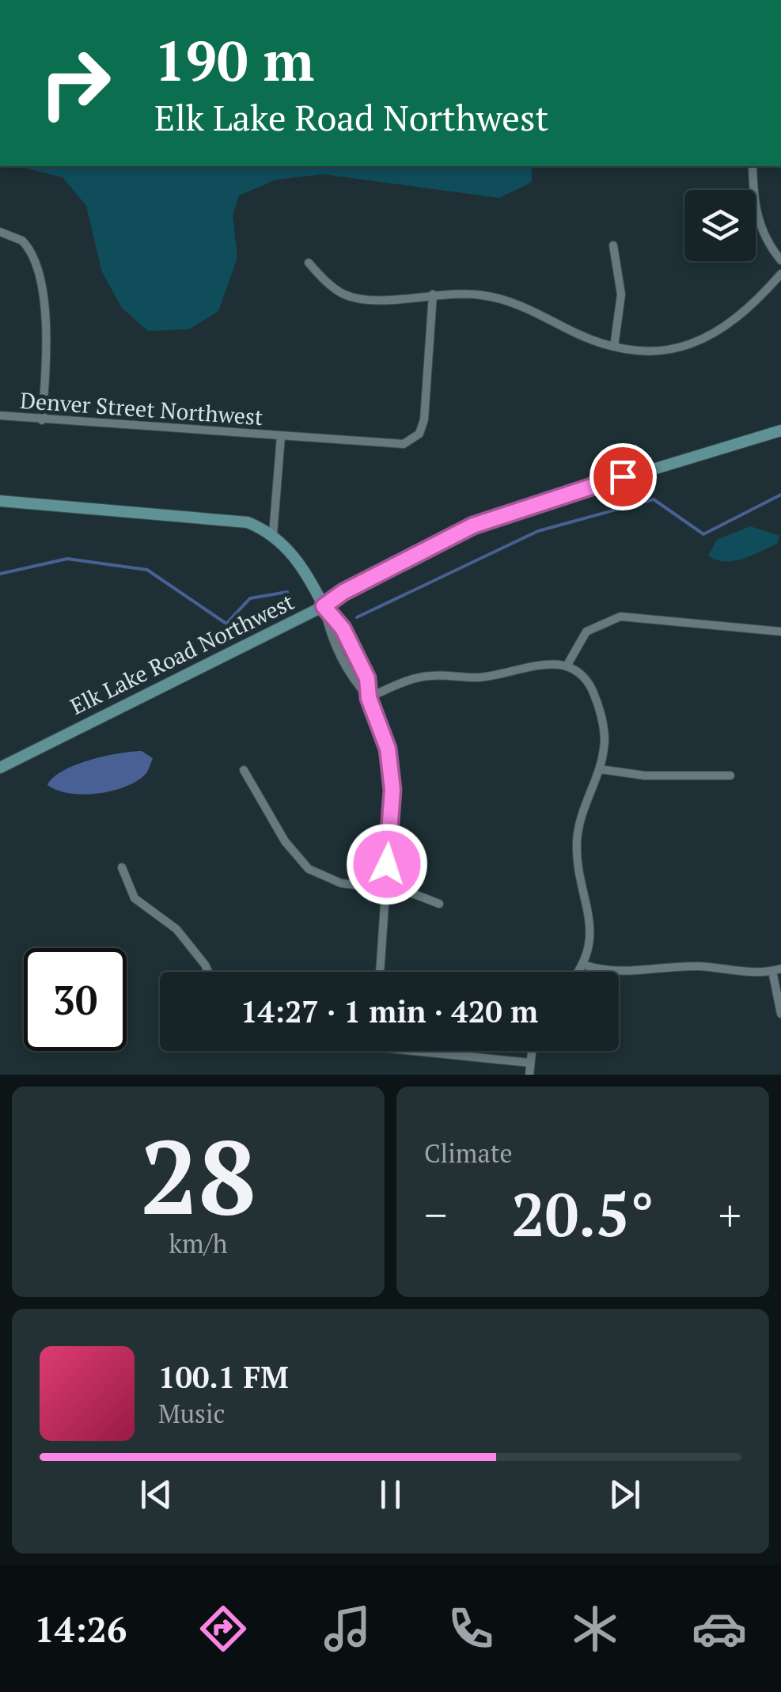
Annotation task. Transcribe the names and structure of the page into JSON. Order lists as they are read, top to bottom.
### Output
{
  "streets": {
    "street": ["Denver Street Northwest", "Elk Lake Road Northwest"]
  },
  "page": {
    "turn": ["190 m", "Elk Lake Road Northwest"],
    "limit": "30",
    "trip": "14:27 · 1 min · 420 m",
    "tile": [
      ["28", "km/h"],
      "Climate"
    ],
    "heat": ["−", "20.5°", "+"],
    "song": ["100.1 FM", "Music"],
    "tabs": "14:26"
  }
}
